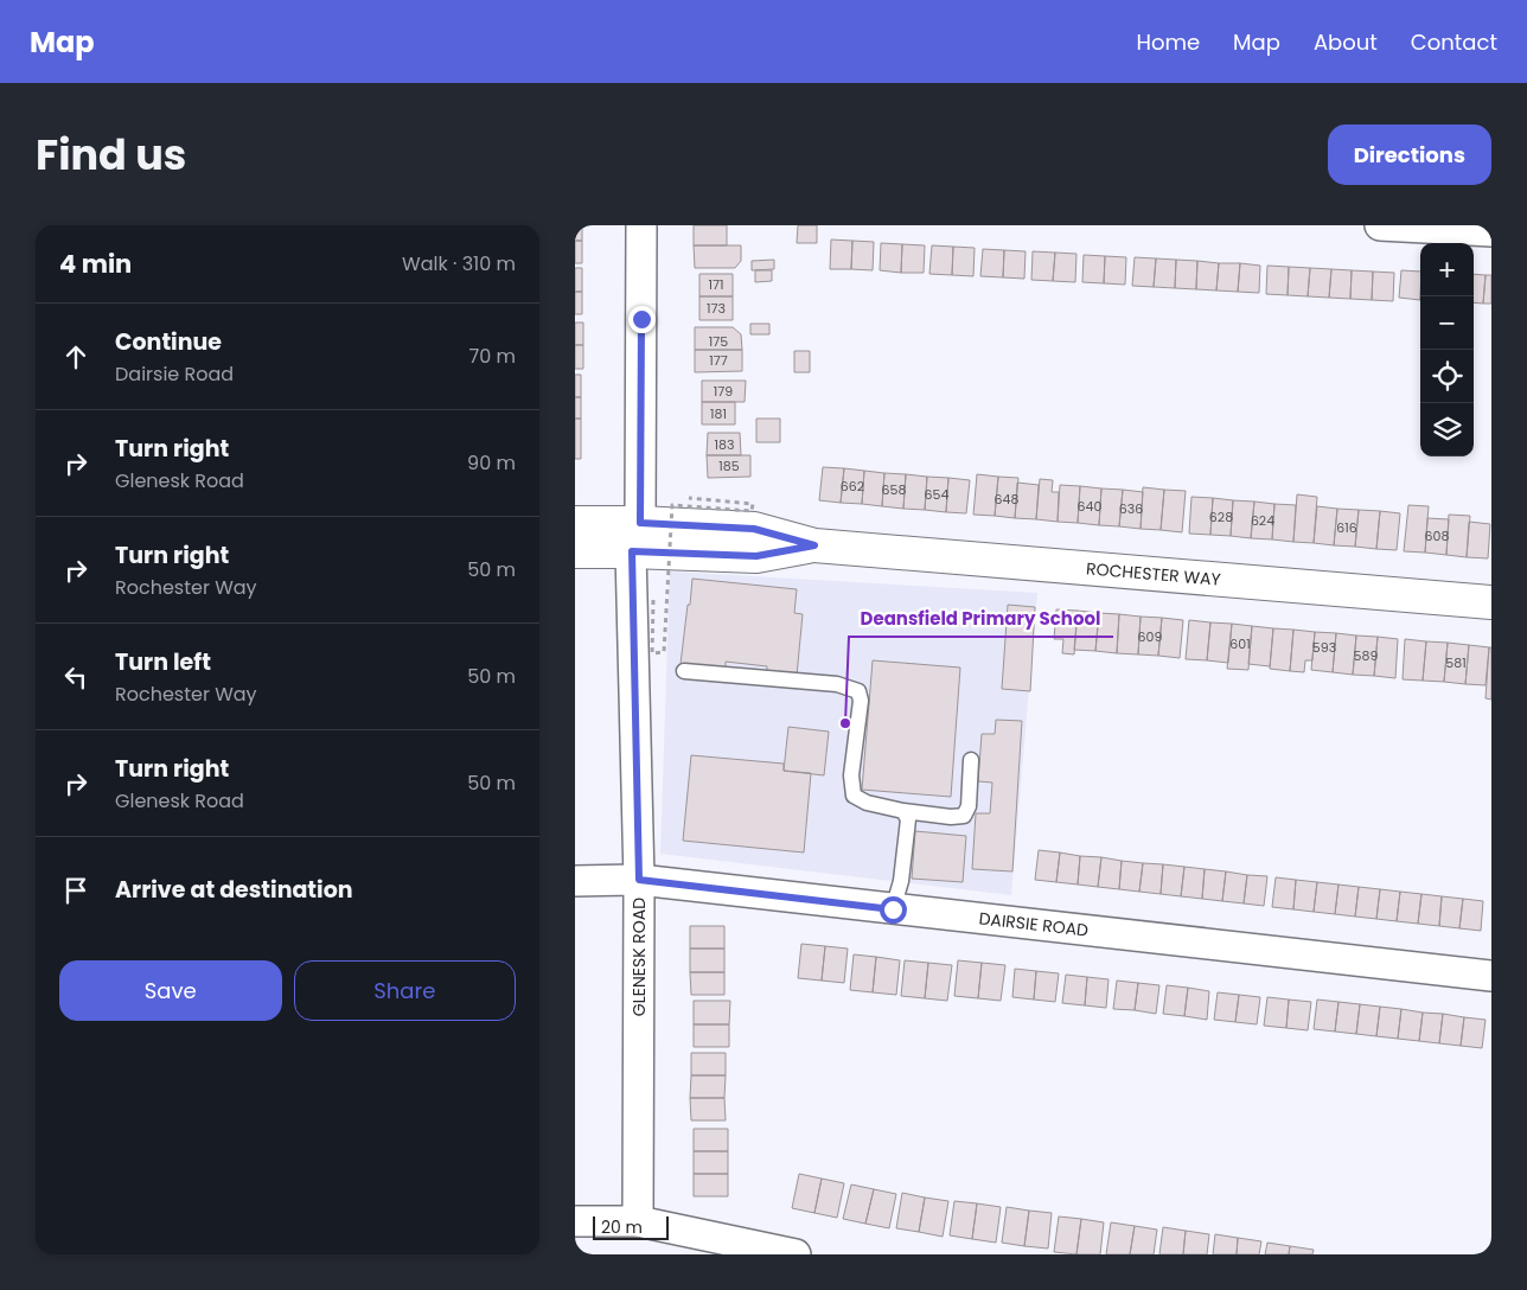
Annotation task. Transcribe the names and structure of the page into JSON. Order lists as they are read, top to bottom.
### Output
{
  "streets": {
    "street": ["ROCHESTER WAY", "DAIRSIE ROAD", "GLENESK ROAD"]
  },
  "crossings": [
    ["ROCHESTER WAY", "GLENESK ROAD"],
    ["DAIRSIE ROAD", "GLENESK ROAD"]
  ],
  "places": ["Deansfield Primary School"],
  "house_numbers": [
    "171",
    "173",
    "175",
    "177",
    "179",
    "181",
    "183",
    "185",
    "662",
    "658",
    "654",
    "648",
    "640",
    "636",
    "628",
    "624",
    "616",
    "608",
    "609",
    "601",
    "593",
    "589",
    "581"
  ],
  "scale_bar": "20 m",
  "page": {
    "header": "Map",
    "nav": [
      "Home",
      "Map",
      "About",
      "Contact"
    ],
    "title": "Find us",
    "buttons": [
      "Directions",
      ["Save", "Share"]
    ],
    "heading": ["4 min", "Walk · 310 m"],
    "map_buttons": ["+", "−"],
    "list": [
      ["Continue", "Dairsie Road", "70 m"],
      ["Turn right", "Glenesk Road", "90 m"],
      ["Turn right", "Rochester Way", "50 m"],
      ["Turn left", "Rochester Way", "50 m"],
      ["Turn right", "Glenesk Road", "50 m"],
      "Arrive at destination"
    ],
    "scale": "20 m"
  }
}
